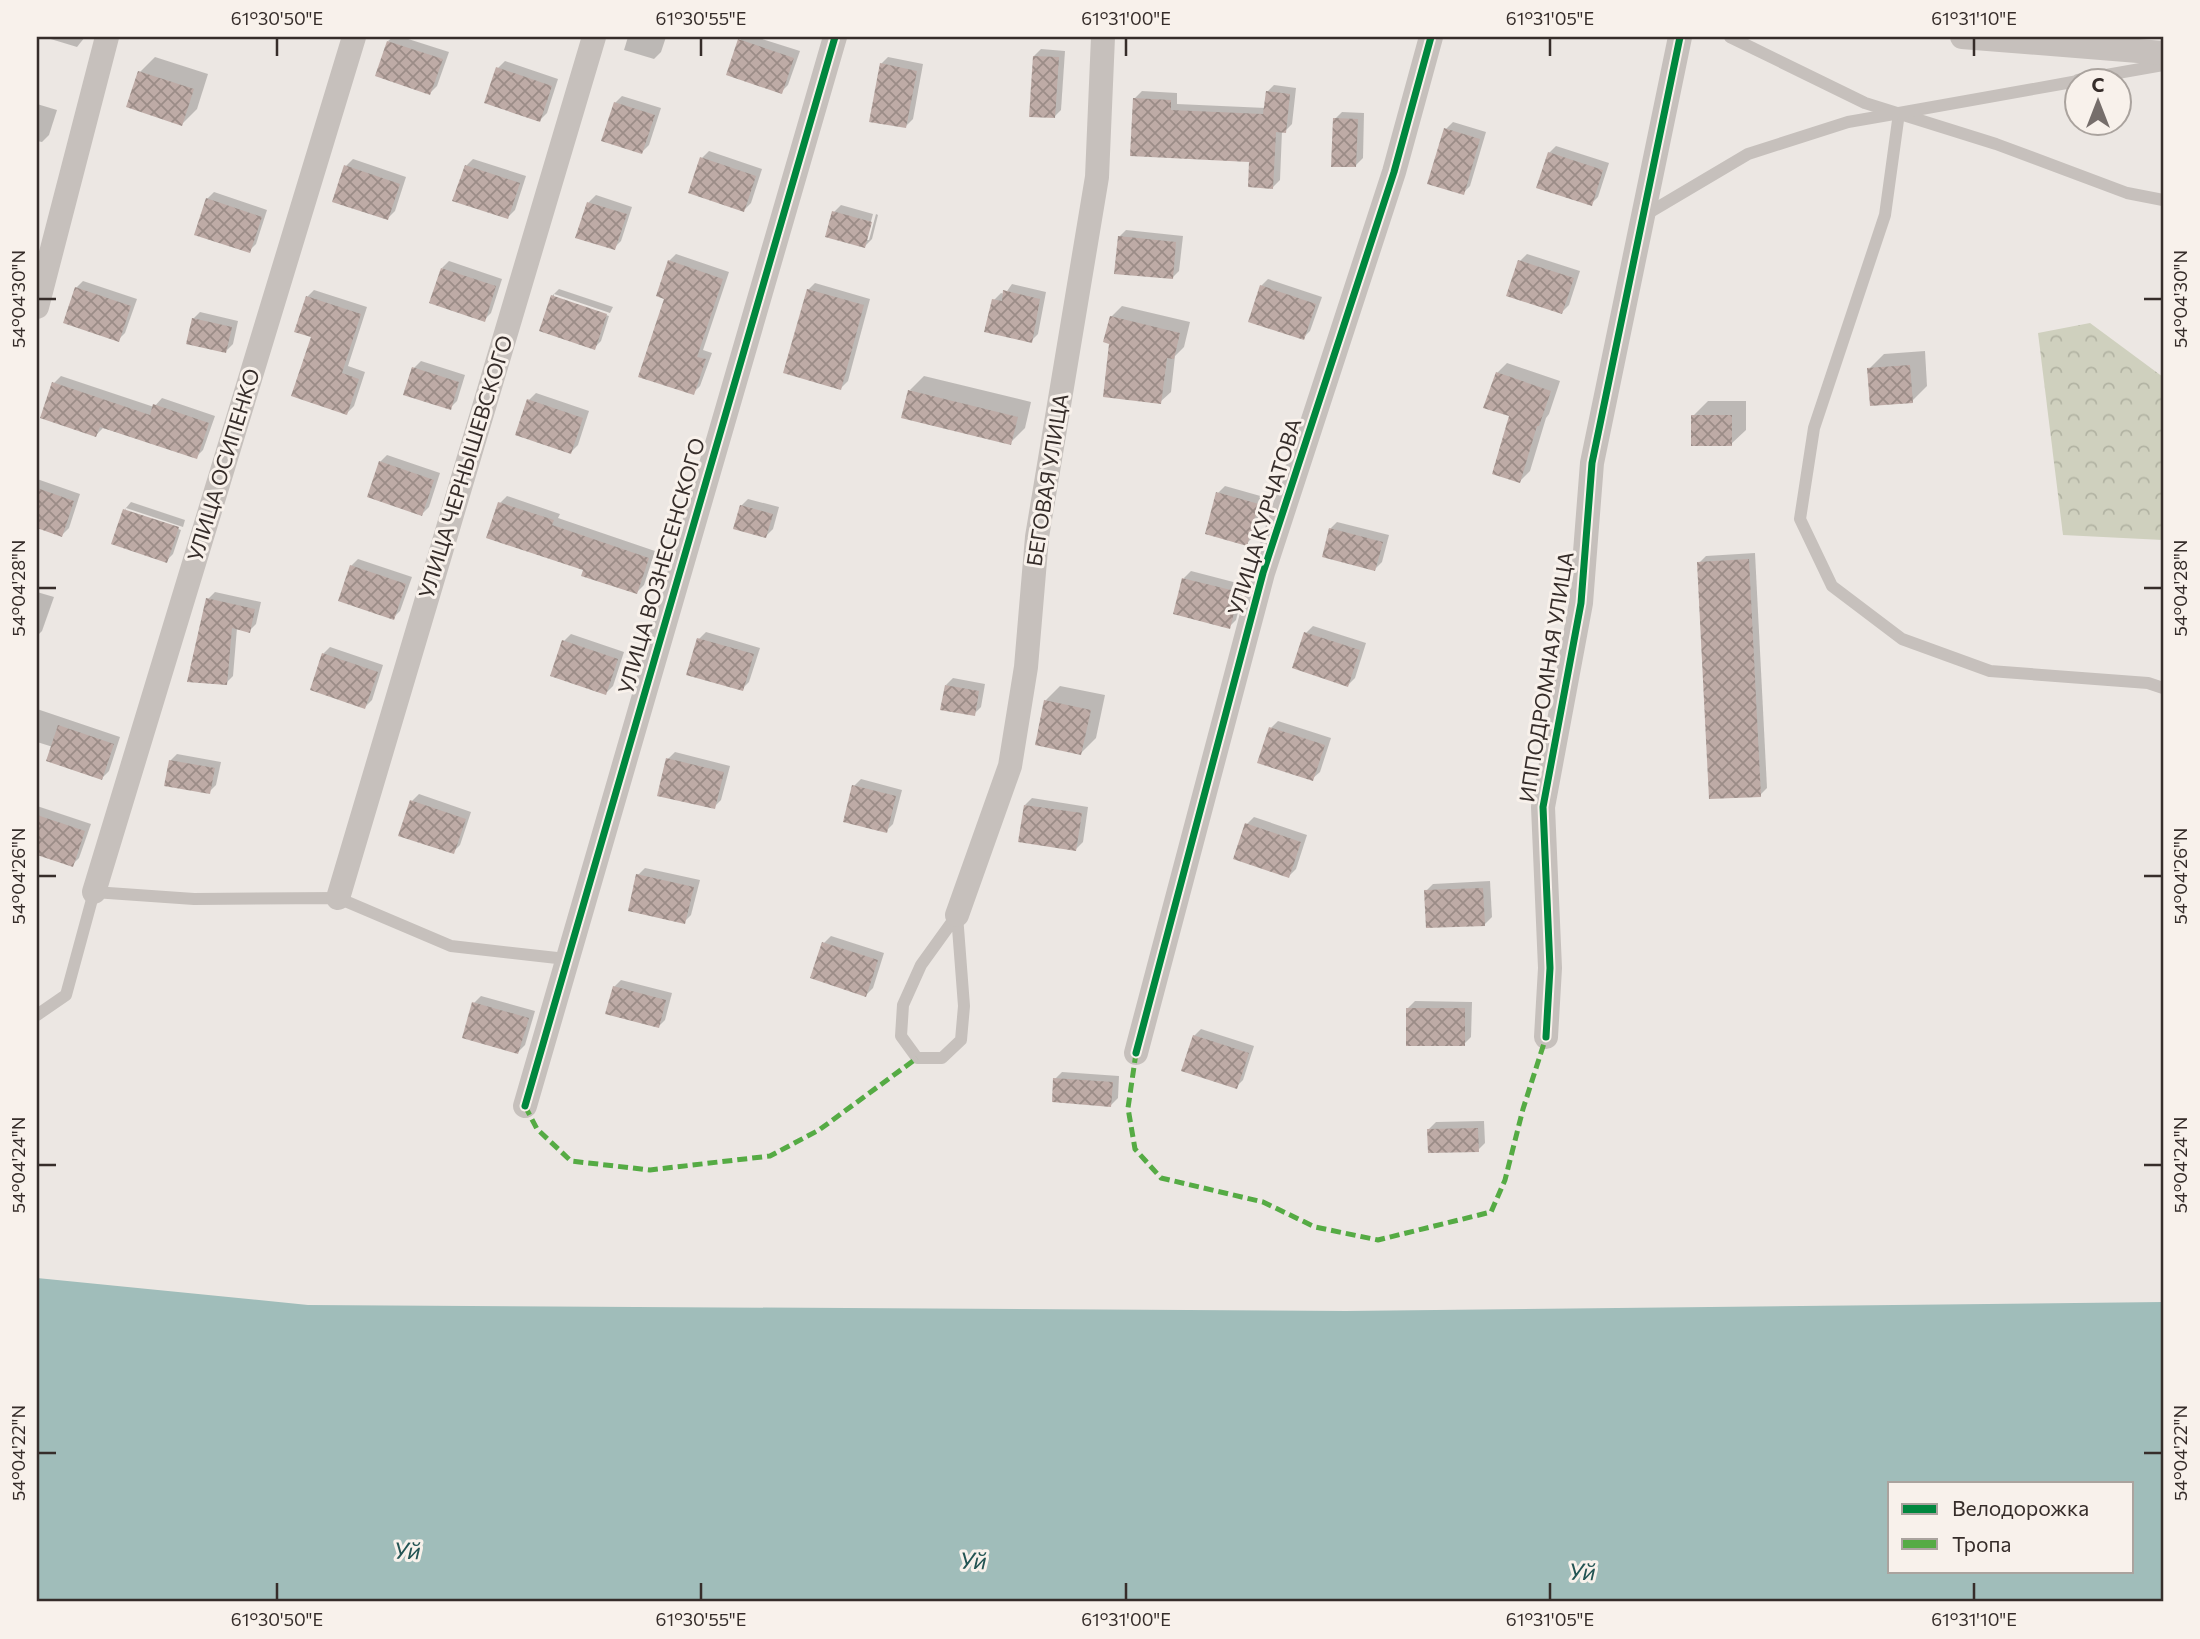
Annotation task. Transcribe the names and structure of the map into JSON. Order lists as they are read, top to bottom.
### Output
{
  "streets": {
    "street": [
      "УЛИЦА ОСИПЕНКО",
      "УЛИЦА ЧЕРНЫШЕВСКОГО",
      "БЕГОВАЯ УЛИЦА",
      "УЛИЦА КУРЧАТОВА",
      "УЛИЦА ВОЗНЕСЕНСКОГО",
      "ИППОДРОМНАЯ УЛИЦА"
    ]
  },
  "water": ["Уй"],
  "legend": ["Велодорожка", "Тропа"],
  "north": "top",
  "coordinates": [
    "61°30'50\"E",
    "61°30'55\"E",
    "61°31'00\"E",
    "61°31'05\"E",
    "61°31'10\"E",
    "54°04'30\"N",
    "54°04'28\"N",
    "54°04'26\"N",
    "54°04'24\"N",
    "54°04'22\"N"
  ]
}
